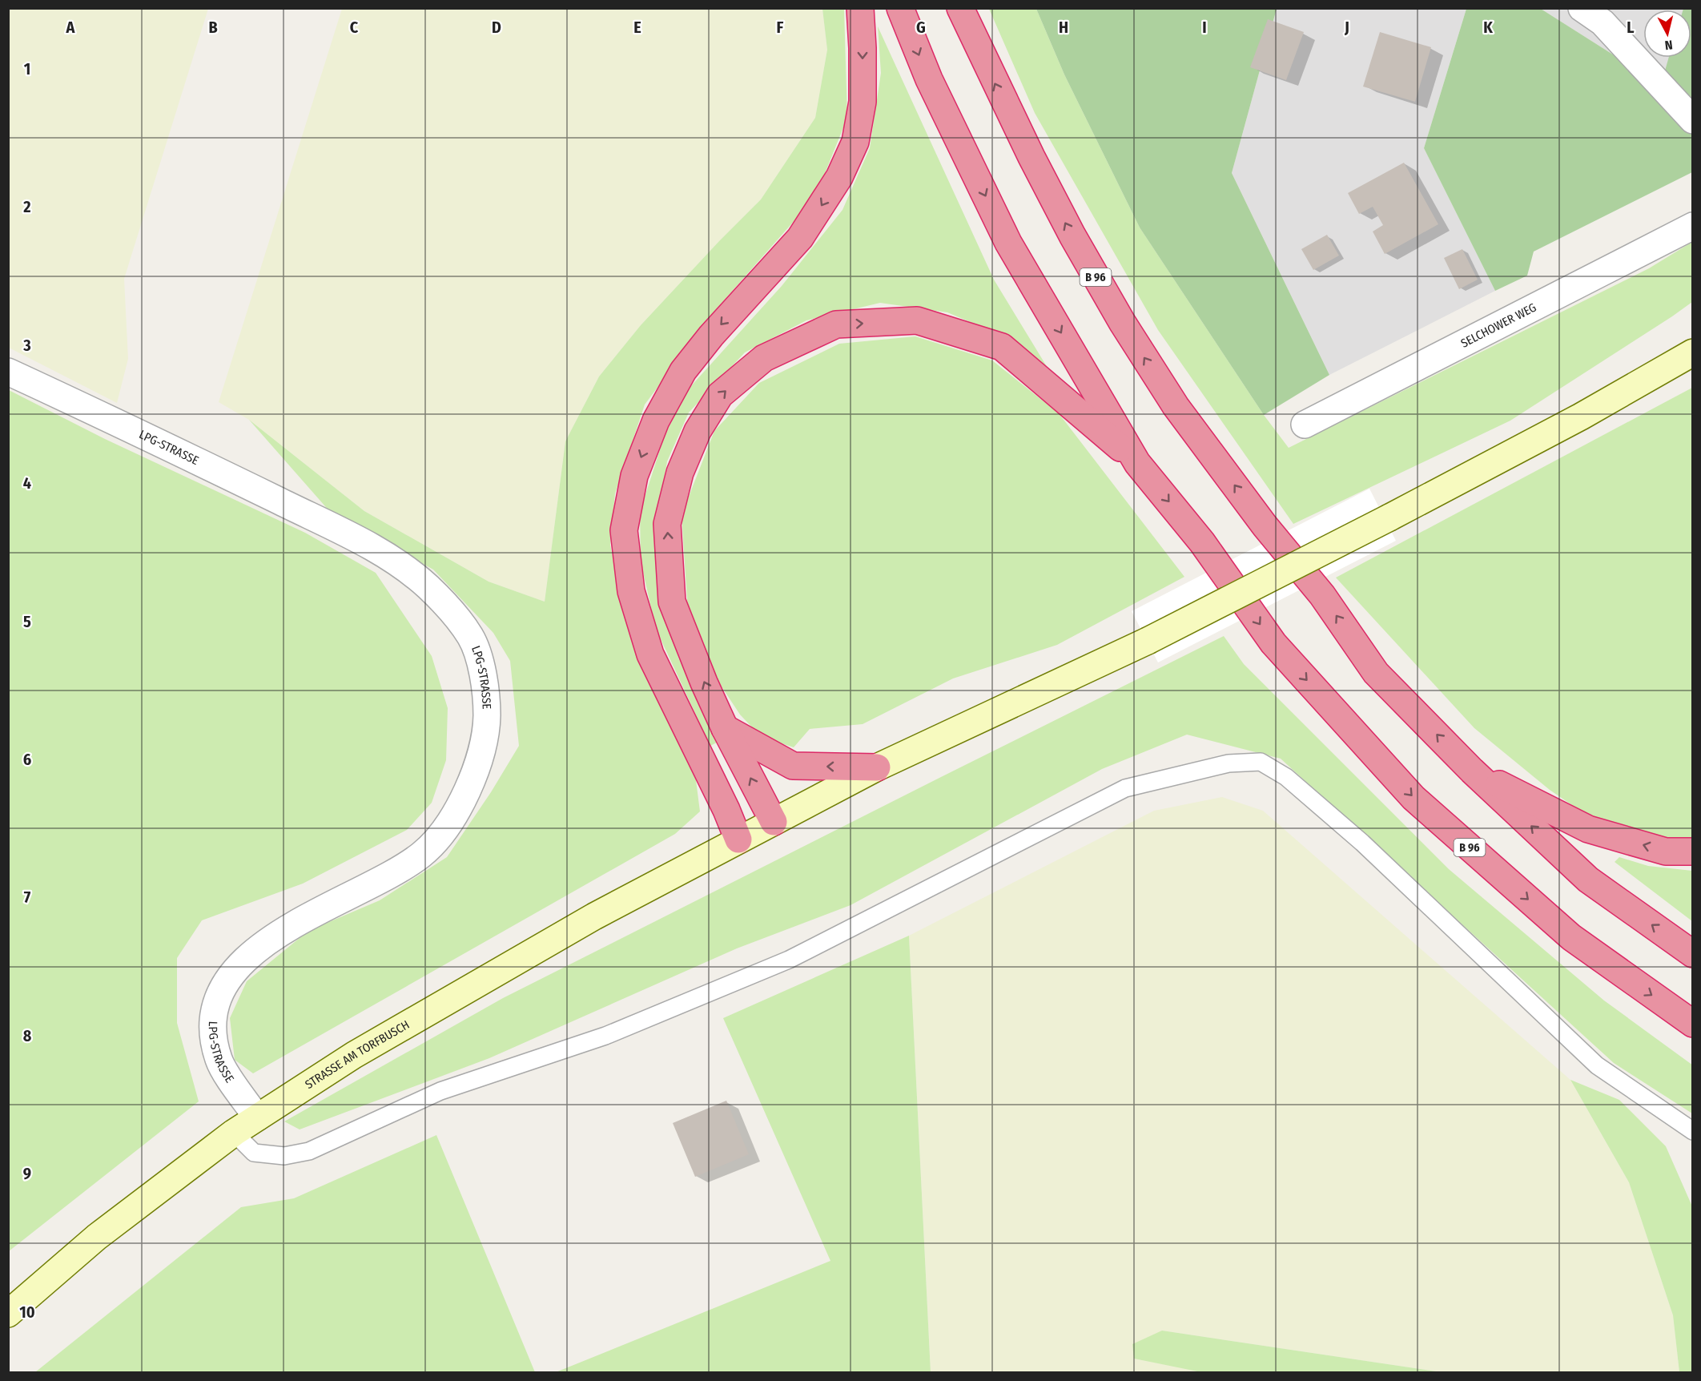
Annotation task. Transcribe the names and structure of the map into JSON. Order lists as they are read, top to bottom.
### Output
{
  "streets": {
    "highway": ["B 96"],
    "street": ["SELCHOWER WEG", "LPG-STRASSE", "STRASSE AM TORFBUSCH"]
  },
  "crossings": [
    ["LPG-STRASSE", "STRASSE AM TORFBUSCH"]
  ],
  "north": "bottom",
  "grid": {
    "columns": [
      "A",
      "B",
      "C",
      "D",
      "E",
      "F",
      "G",
      "H",
      "I",
      "J",
      "K",
      "L"
    ],
    "rows": [
      "1",
      "2",
      "3",
      "4",
      "5",
      "6",
      "7",
      "8",
      "9",
      "10"
    ]
  }
}
